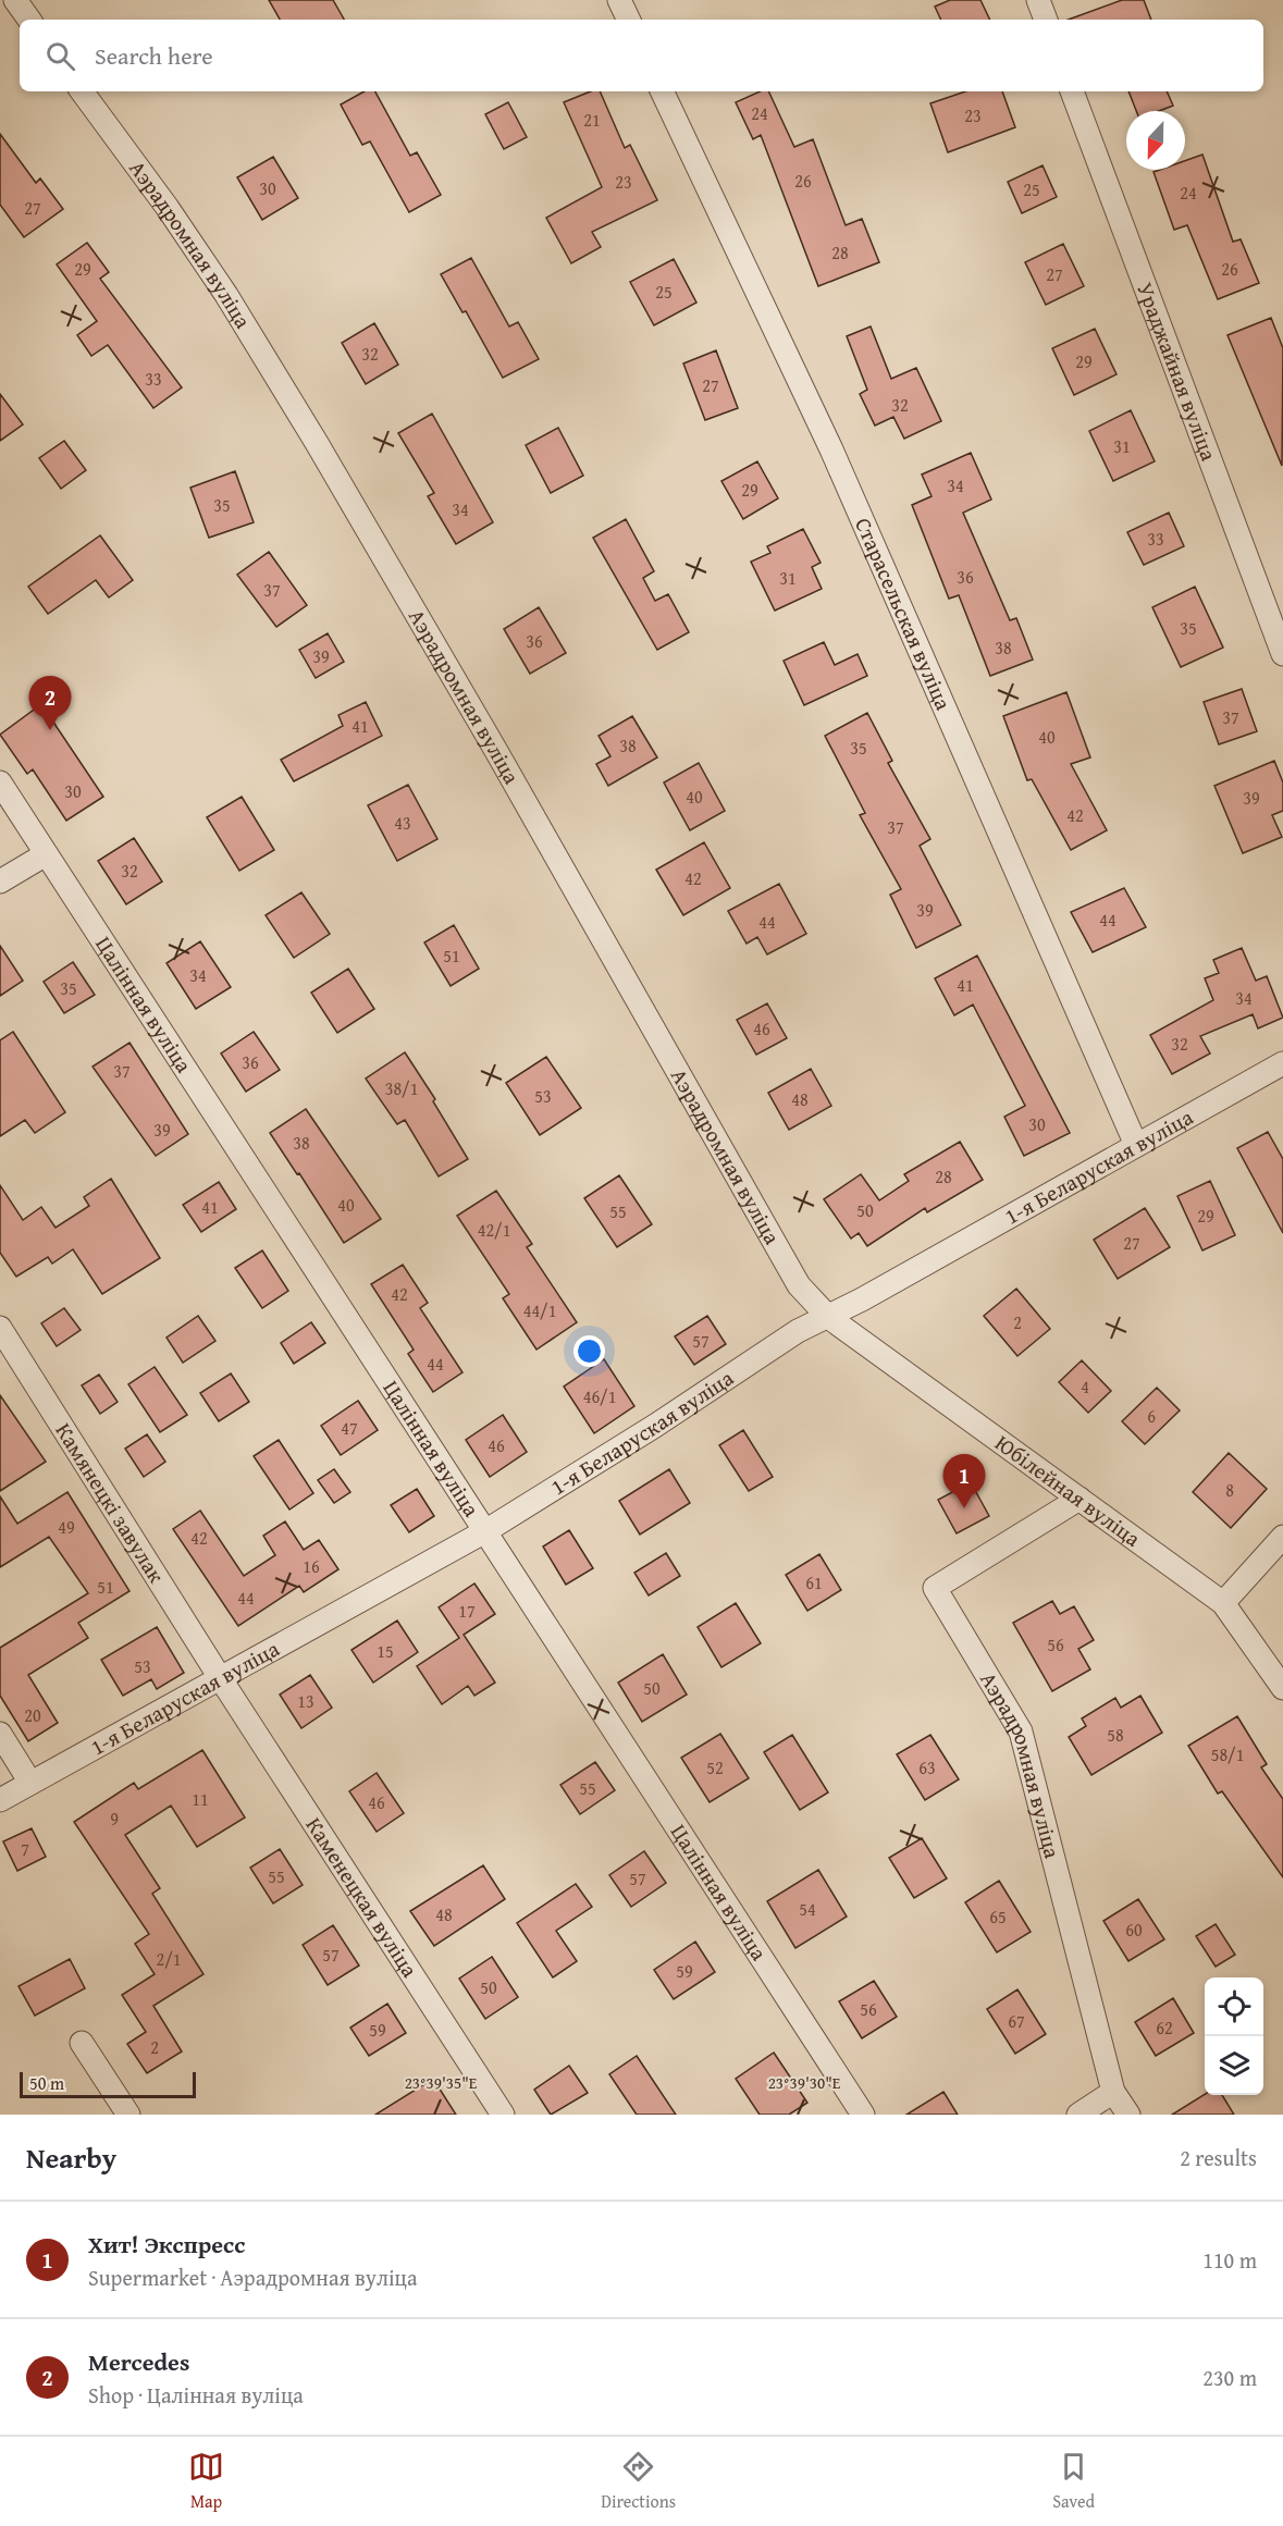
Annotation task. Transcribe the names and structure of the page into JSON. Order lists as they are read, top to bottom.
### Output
{
  "streets": {
    "street": [
      "Аэрадромная вуліца",
      "Ураджайная вуліца",
      "Старасельская вуліца",
      "Цалінная вуліца",
      "1-я Беларуская вуліца",
      "Юбілейная вуліца",
      "Камянецкі завулак",
      "Каменецкая вуліца"
    ]
  },
  "crossings": [
    ["Аэрадромная вуліца", "1-я Беларуская вуліца"],
    ["Аэрадромная вуліца", "Юбілейная вуліца"],
    ["Старасельская вуліца", "1-я Беларуская вуліца"],
    ["Цалінная вуліца", "1-я Беларуская вуліца"],
    ["1-я Беларуская вуліца", "Юбілейная вуліца"],
    ["1-я Беларуская вуліца", "Камянецкі завулак"],
    ["1-я Беларуская вуліца", "Каменецкая вуліца"],
    ["Камянецкі завулак", "Каменецкая вуліца"]
  ],
  "house_numbers": [
    "24",
    "23",
    "21",
    "26",
    "23",
    "30",
    "25",
    "24",
    "27",
    "28",
    "29",
    "26",
    "27",
    "25",
    "32",
    "29",
    "33",
    "27",
    "32",
    "31",
    "34",
    "29",
    "35",
    "34",
    "33",
    "36",
    "31",
    "37",
    "35",
    "36",
    "38",
    "39",
    "37",
    "41",
    "40",
    "38",
    "35",
    "30",
    "40",
    "39",
    "42",
    "43",
    "37",
    "32",
    "42",
    "39",
    "44",
    "44",
    "51",
    "34",
    "41",
    "35",
    "34",
    "46",
    "32",
    "36",
    "37",
    "38/1",
    "53",
    "48",
    "30",
    "39",
    "38",
    "28",
    "40",
    "41",
    "50",
    "55",
    "29",
    "42/1",
    "27",
    "42",
    "44/1",
    "2",
    "57",
    "44",
    "4",
    "46/1",
    "6",
    "47",
    "46",
    "8",
    "49",
    "42",
    "16",
    "61",
    "51",
    "44",
    "17",
    "56",
    "15",
    "53",
    "50",
    "13",
    "20",
    "58",
    "58/1",
    "52",
    "63",
    "55",
    "11",
    "46",
    "9",
    "7",
    "55",
    "57",
    "54",
    "48",
    "65",
    "60",
    "57",
    "2/1",
    "59",
    "50",
    "56",
    "67",
    "62",
    "59",
    "2"
  ],
  "scale_bar": "50 m",
  "north": "bottom",
  "page": {
    "search": "Search here",
    "pins": ["2", "1"],
    "scale": "50 m",
    "heading": ["Nearby", "2 results"],
    "list": [
      {
        "mark": "1",
        "name": "Хит! Экспресс",
        "note": "Supermarket · Аэрадромная вуліца",
        "value": "110 m"
      },
      {
        "mark": "2",
        "name": "Mercedes",
        "note": "Shop · Цалінная вуліца",
        "value": "230 m"
      }
    ],
    "nav": ["Map", "Directions", "Saved"]
  },
  "coordinates": ["23°39'35\"E", "23°39'30\"E"]
}
